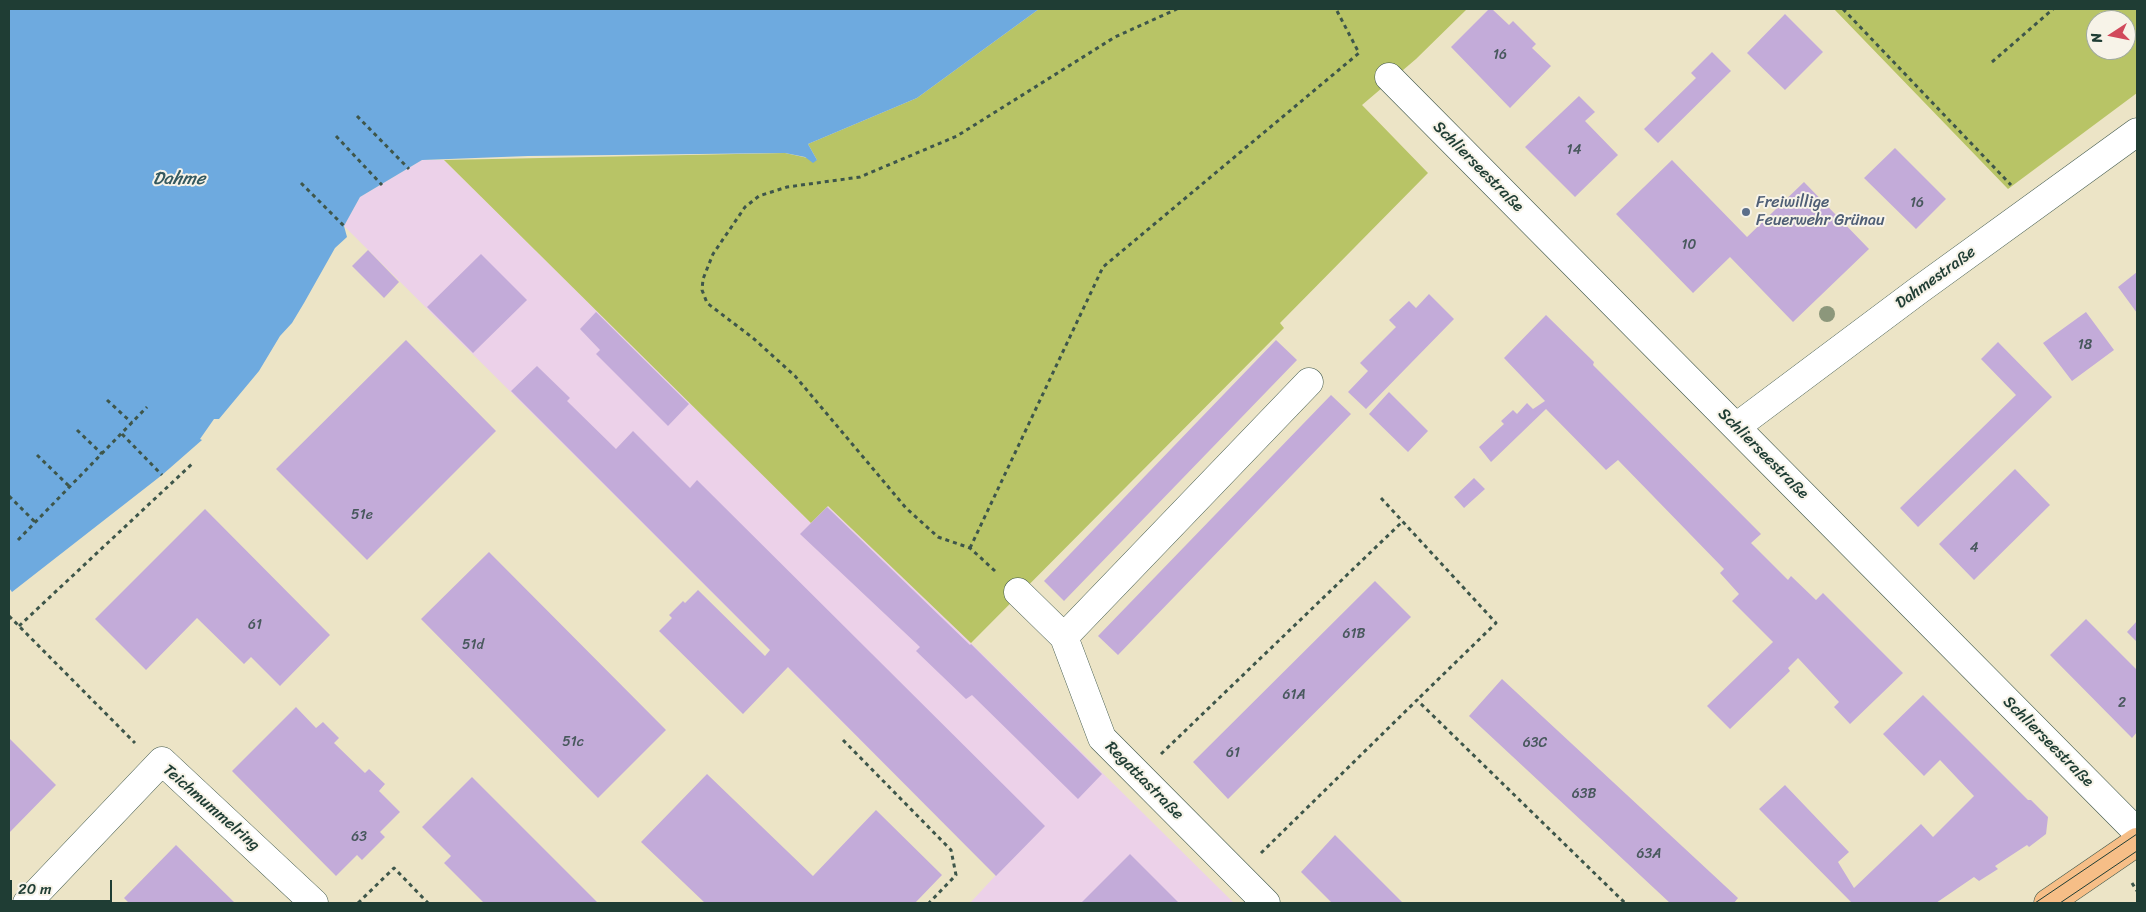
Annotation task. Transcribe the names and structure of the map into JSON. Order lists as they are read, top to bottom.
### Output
{
  "streets": {
    "street": [
      "Schlierseestraße",
      "Dahmestraße",
      "Regattastraße",
      "Teichmummelring"
    ]
  },
  "crossings": [
    ["Schlierseestraße", "Dahmestraße"]
  ],
  "water": ["Dahme"],
  "places": ["Freiwillige Feuerwehr Grünau"],
  "house_numbers": [
    "16",
    "14",
    "16",
    "10",
    "18",
    "51e",
    "4",
    "61",
    "61B",
    "51d",
    "61A",
    "2",
    "51c",
    "63C",
    "61",
    "63B",
    "63",
    "63A"
  ],
  "scale_bar": "20 m",
  "north": "left"
}
